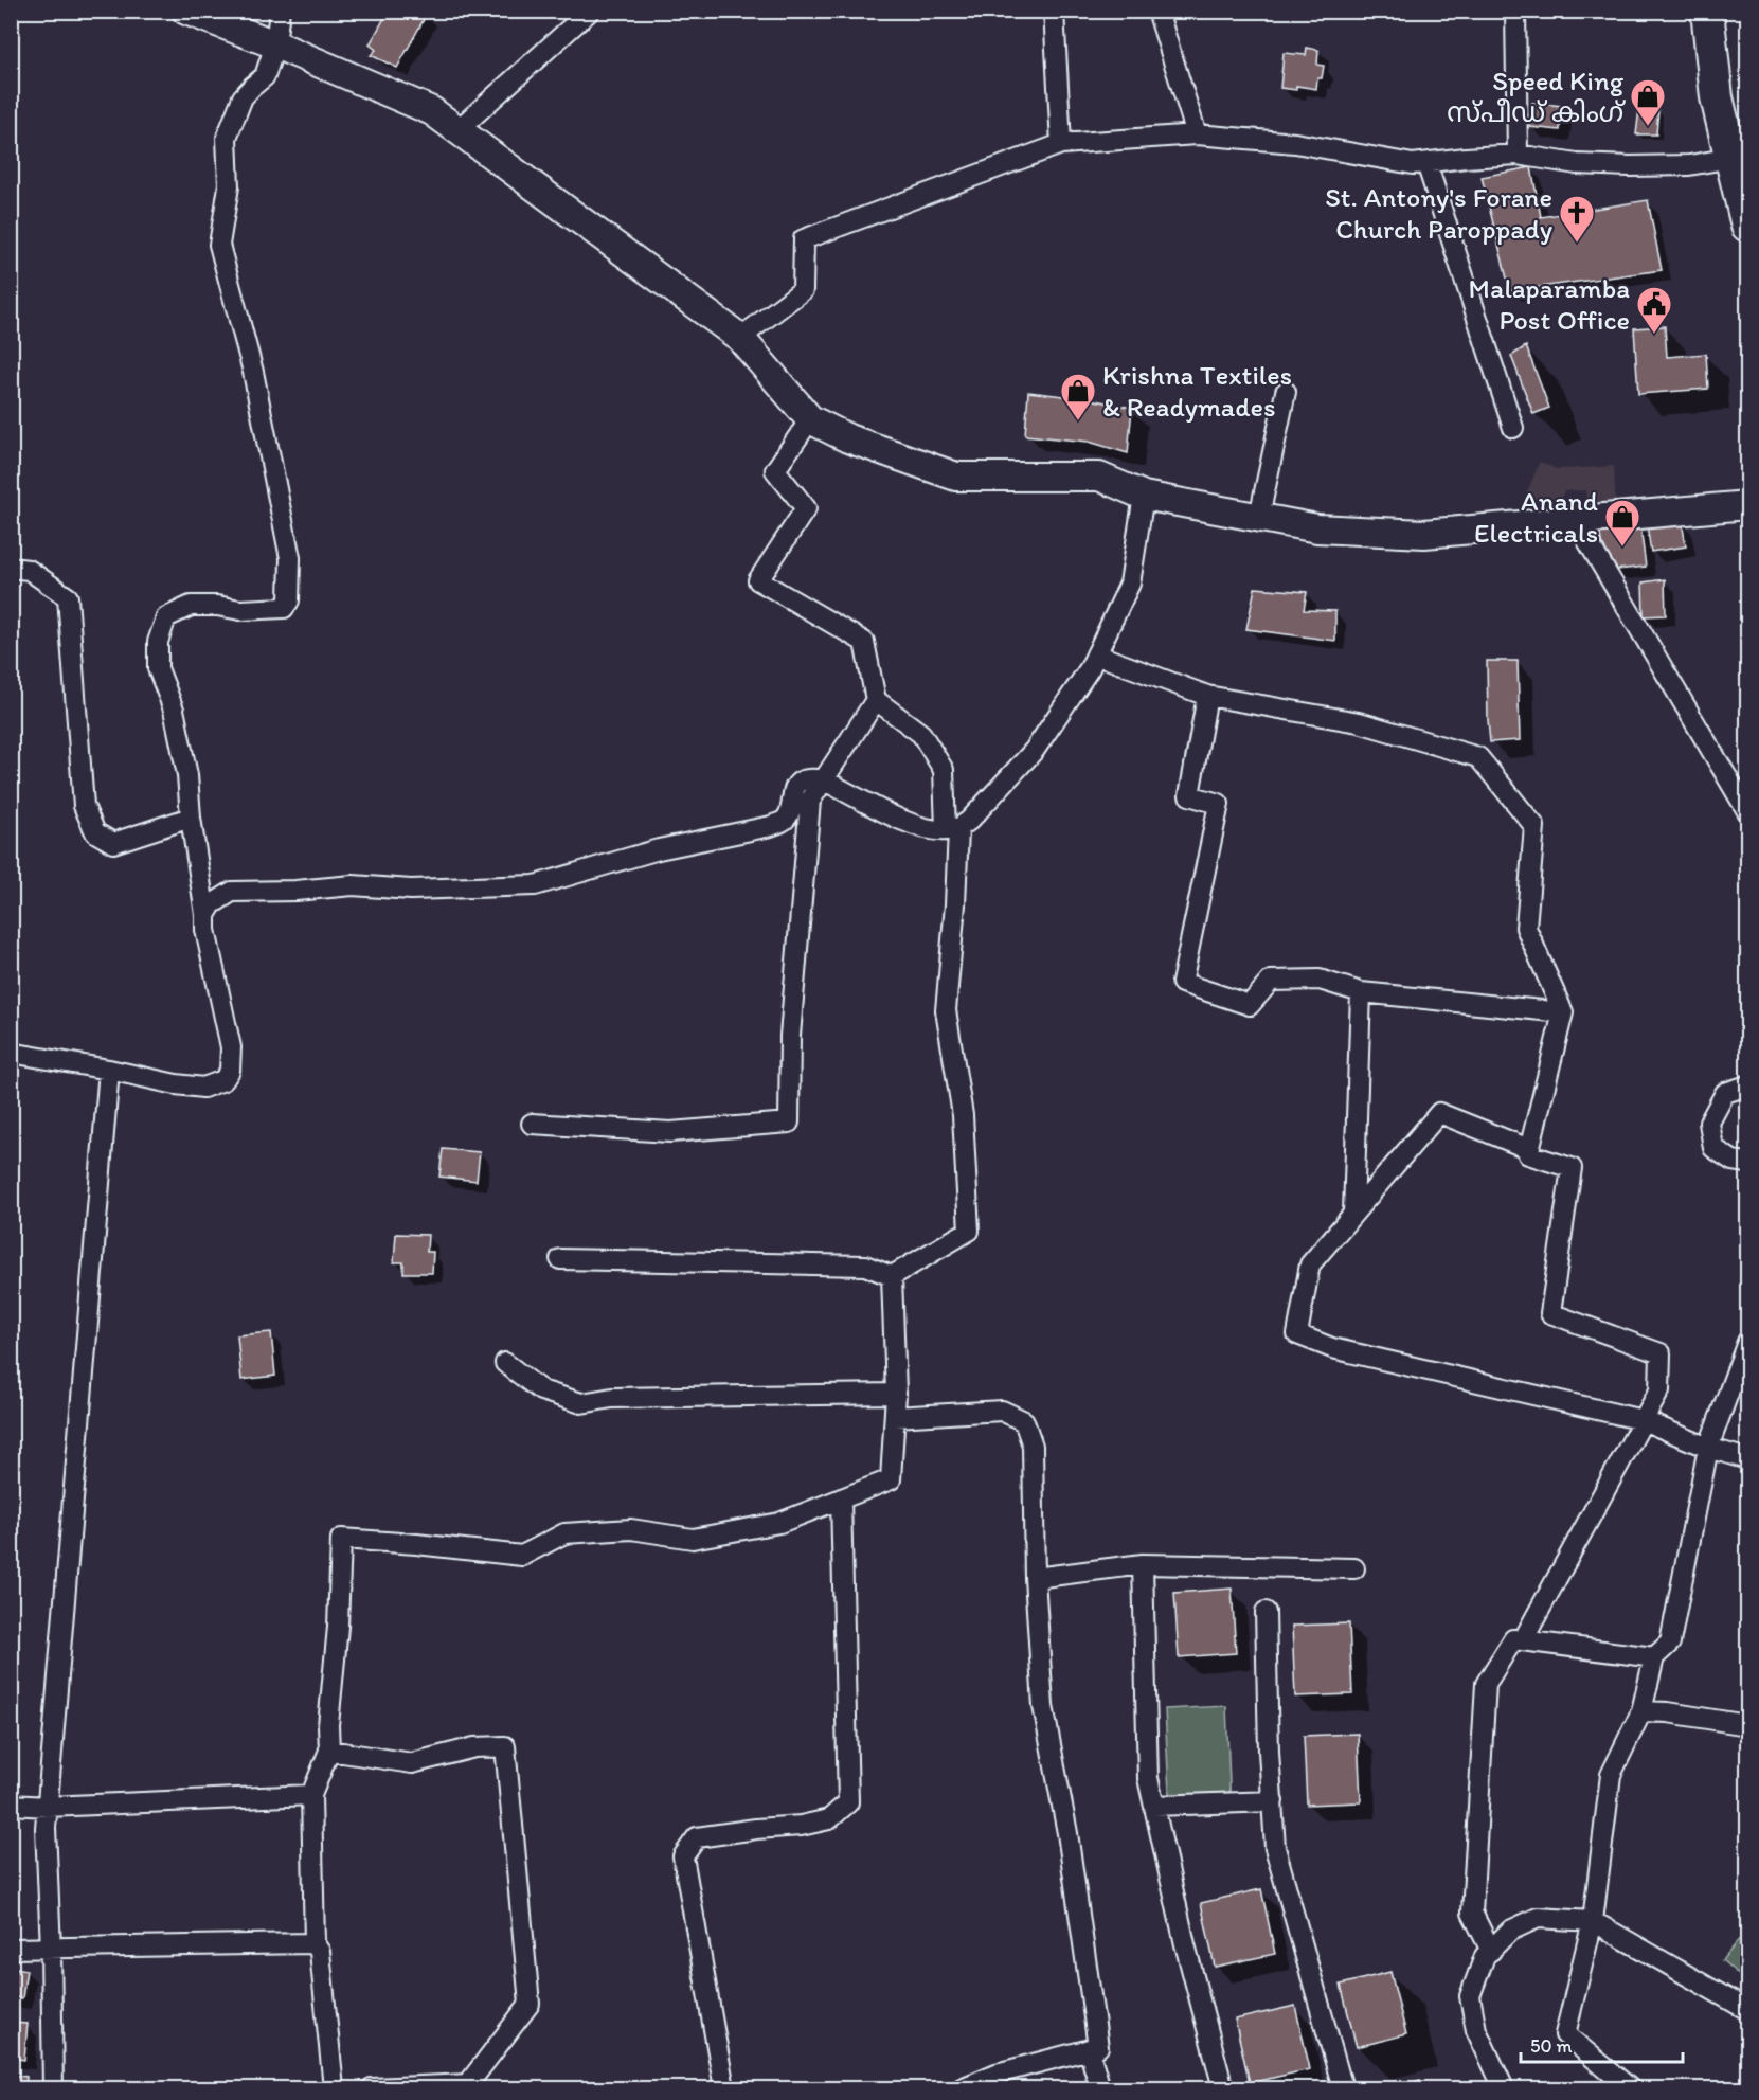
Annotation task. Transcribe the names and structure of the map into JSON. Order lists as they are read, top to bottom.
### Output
{
  "places": {
    "shop": ["Speed King സ്പീഡ് കിംഗ്", "Krishna Textiles & Readymades", "Anand Electricals"],
    "church": ["St. Antony's Forane Church Paroppady"],
    "public building": ["Malaparamba Post Office"]
  },
  "scale_bar": "50 m"
}
